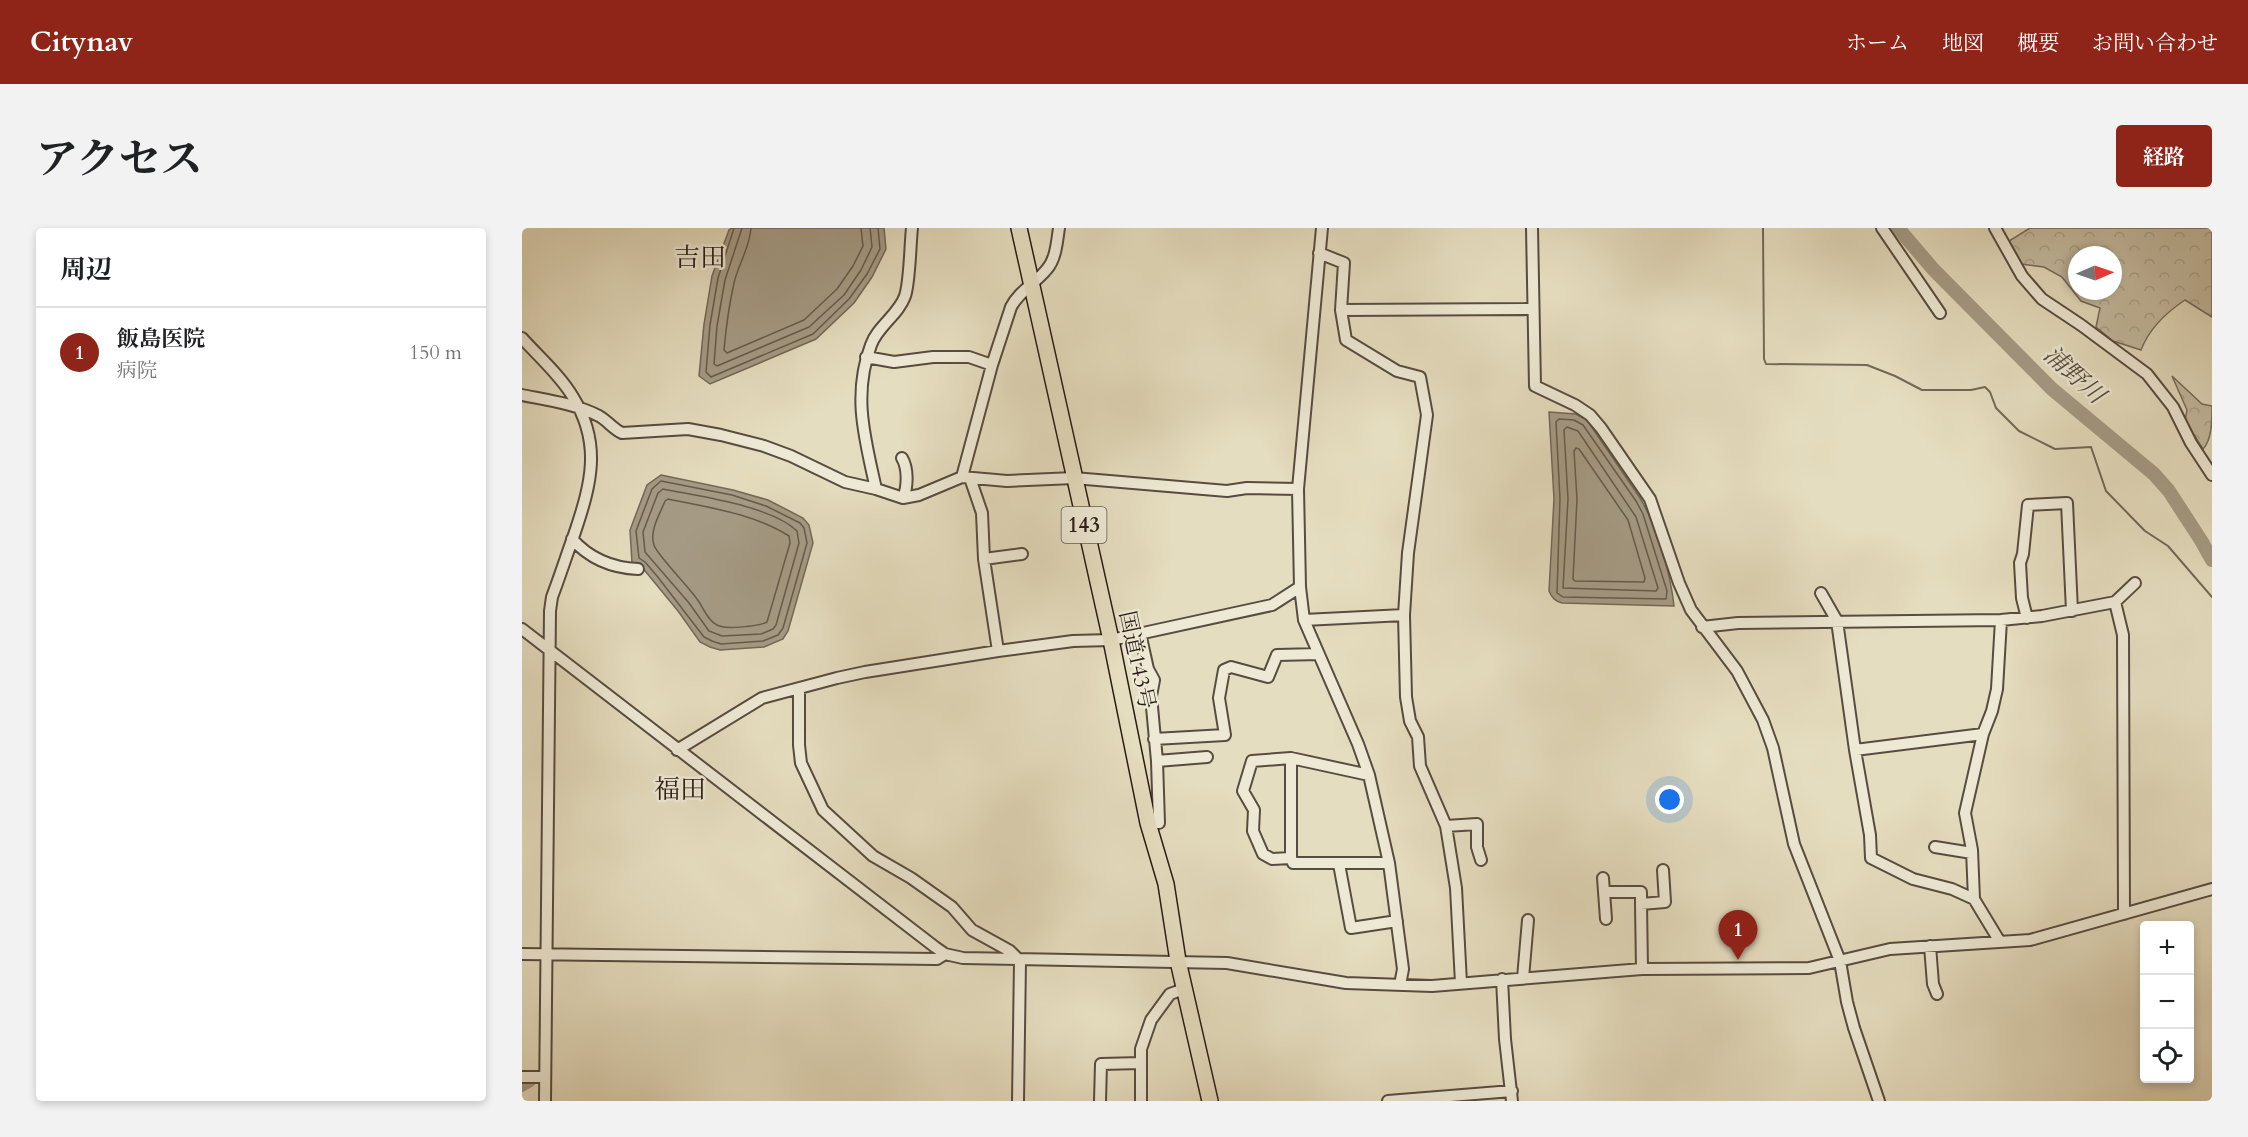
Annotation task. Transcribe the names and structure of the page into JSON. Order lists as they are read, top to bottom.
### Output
{
  "streets": {
    "highway": ["143", "国道143号"]
  },
  "districts": ["吉田", "福田"],
  "water": ["浦野川"],
  "north": "right",
  "page": {
    "header": "Citynav",
    "nav": [
      "ホーム",
      "地図",
      "概要",
      "お問い合わせ"
    ],
    "title": "アクセス",
    "buttons": "経路",
    "heading": "周辺",
    "list": [
      {
        "mark": "1",
        "name": "飯島医院",
        "note": "病院",
        "value": "150 m"
      }
    ],
    "pins": "1",
    "map_buttons": ["+", "−"]
  }
}
